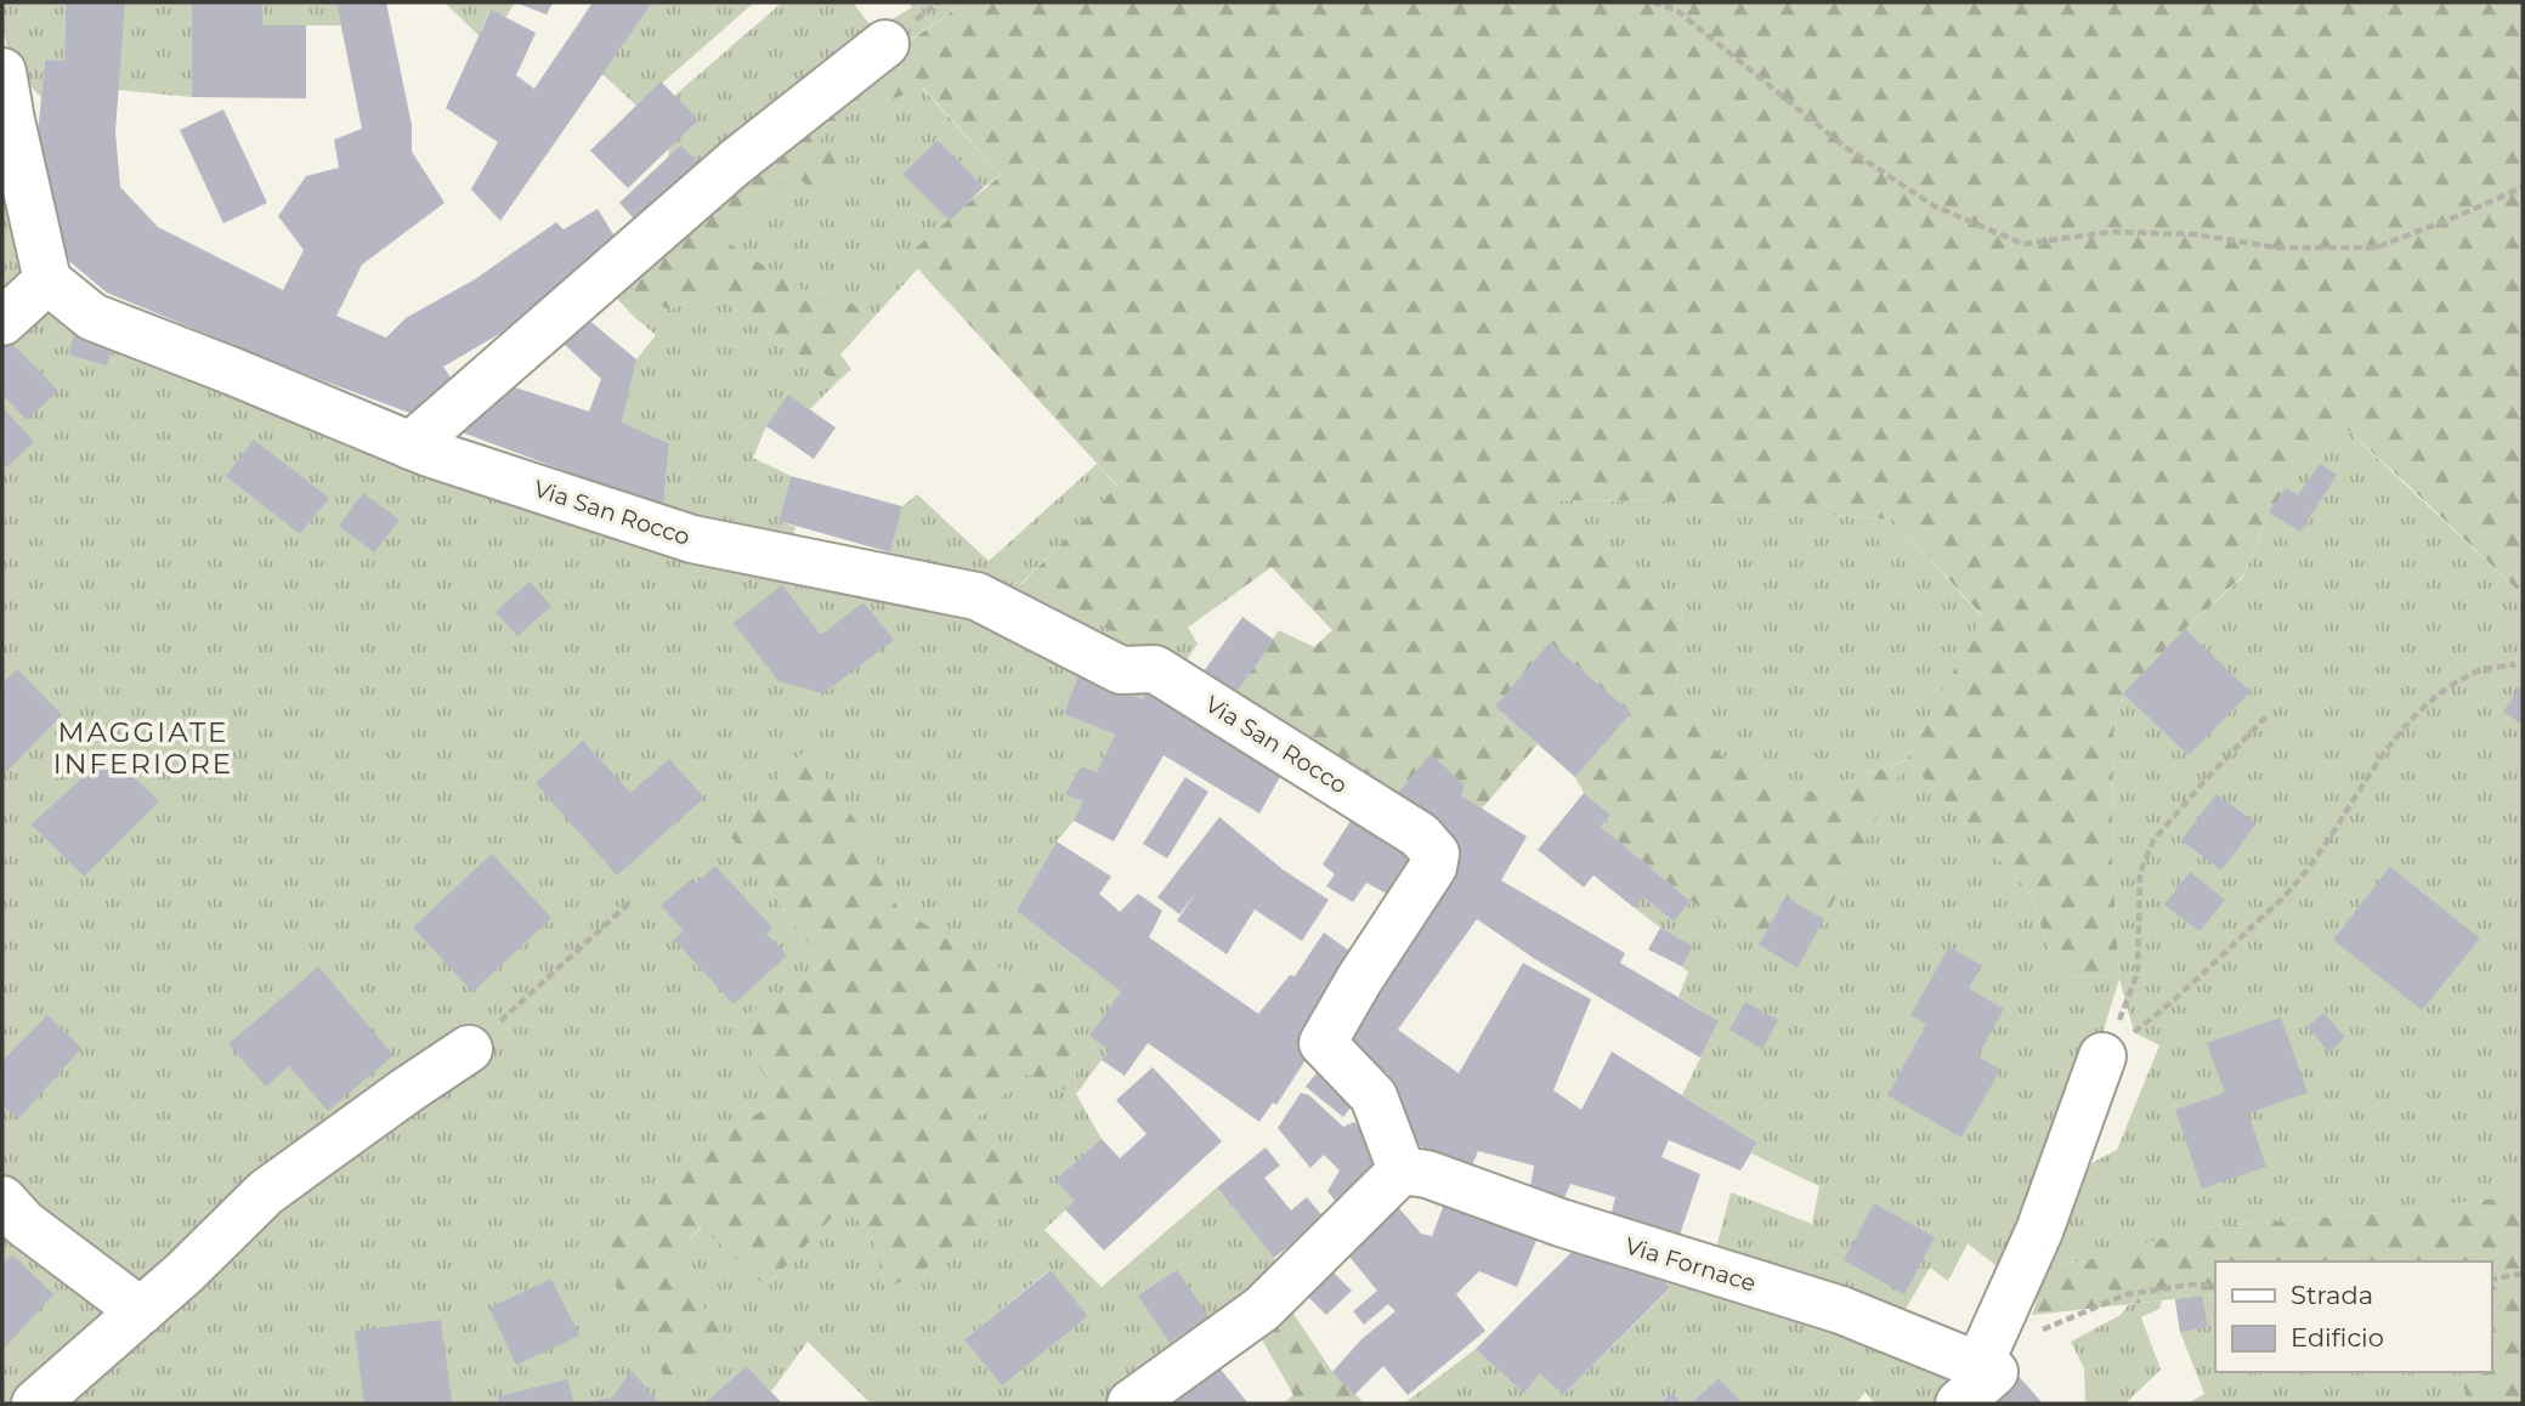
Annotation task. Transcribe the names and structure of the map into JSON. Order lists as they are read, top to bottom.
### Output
{
  "streets": {
    "street": ["Via San Rocco", "Via Fornace"]
  },
  "crossings": [
    ["Via San Rocco", "Via Fornace"]
  ],
  "districts": ["MAGGIATE INFERIORE"],
  "legend": ["Strada", "Edificio"]
}
